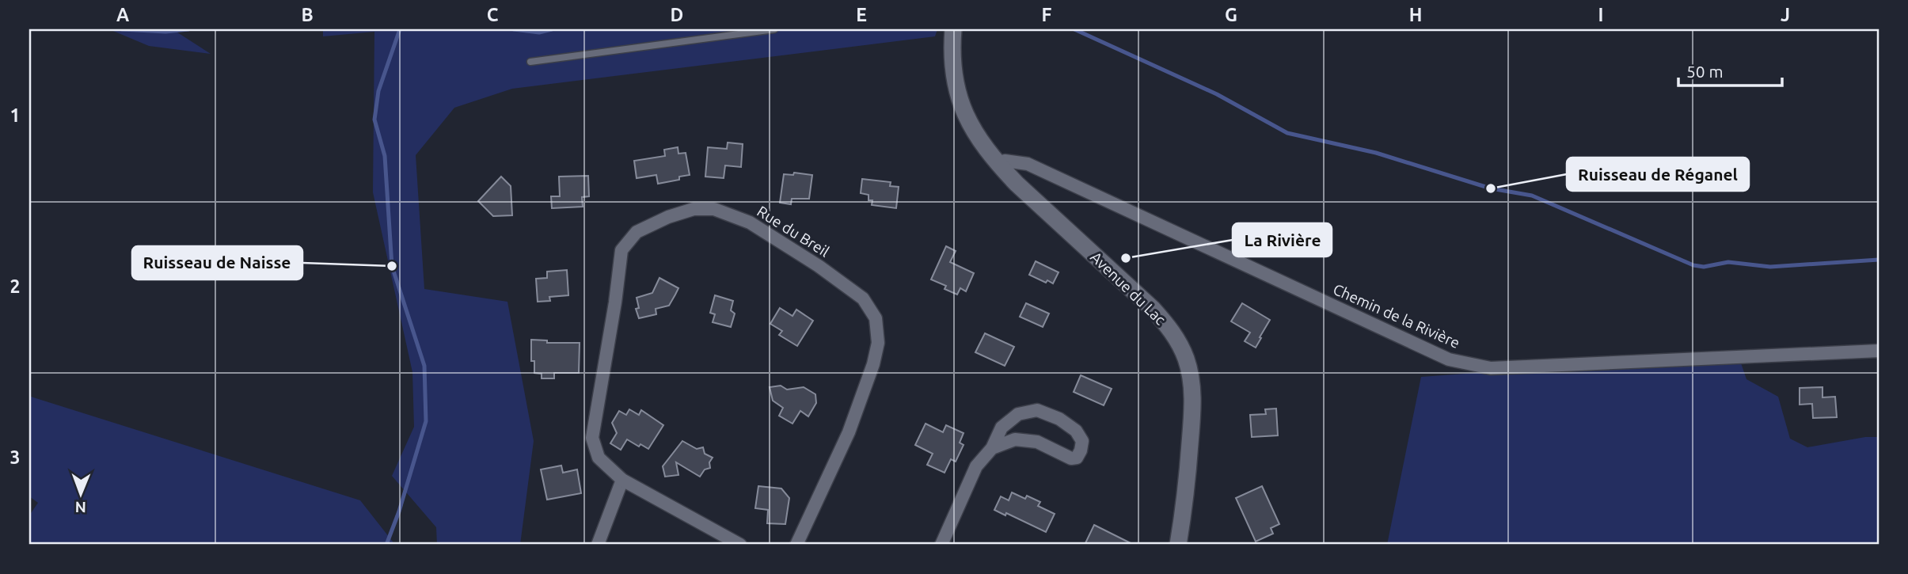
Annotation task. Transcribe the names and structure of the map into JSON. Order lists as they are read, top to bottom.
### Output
{
  "streets": {
    "street": ["Rue du Breil", "Avenue du Lac", "Chemin de la Rivière"]
  },
  "crossings": [
    ["Avenue du Lac", "Chemin de la Rivière"]
  ],
  "places": ["Ruisseau de Réganel", "La Rivière", "Ruisseau de Naisse"],
  "scale_bar": "50 m",
  "north": "bottom",
  "grid": {
    "columns": [
      "A",
      "B",
      "C",
      "D",
      "E",
      "F",
      "G",
      "H",
      "I",
      "J"
    ],
    "rows": ["1", "2", "3"]
  }
}
